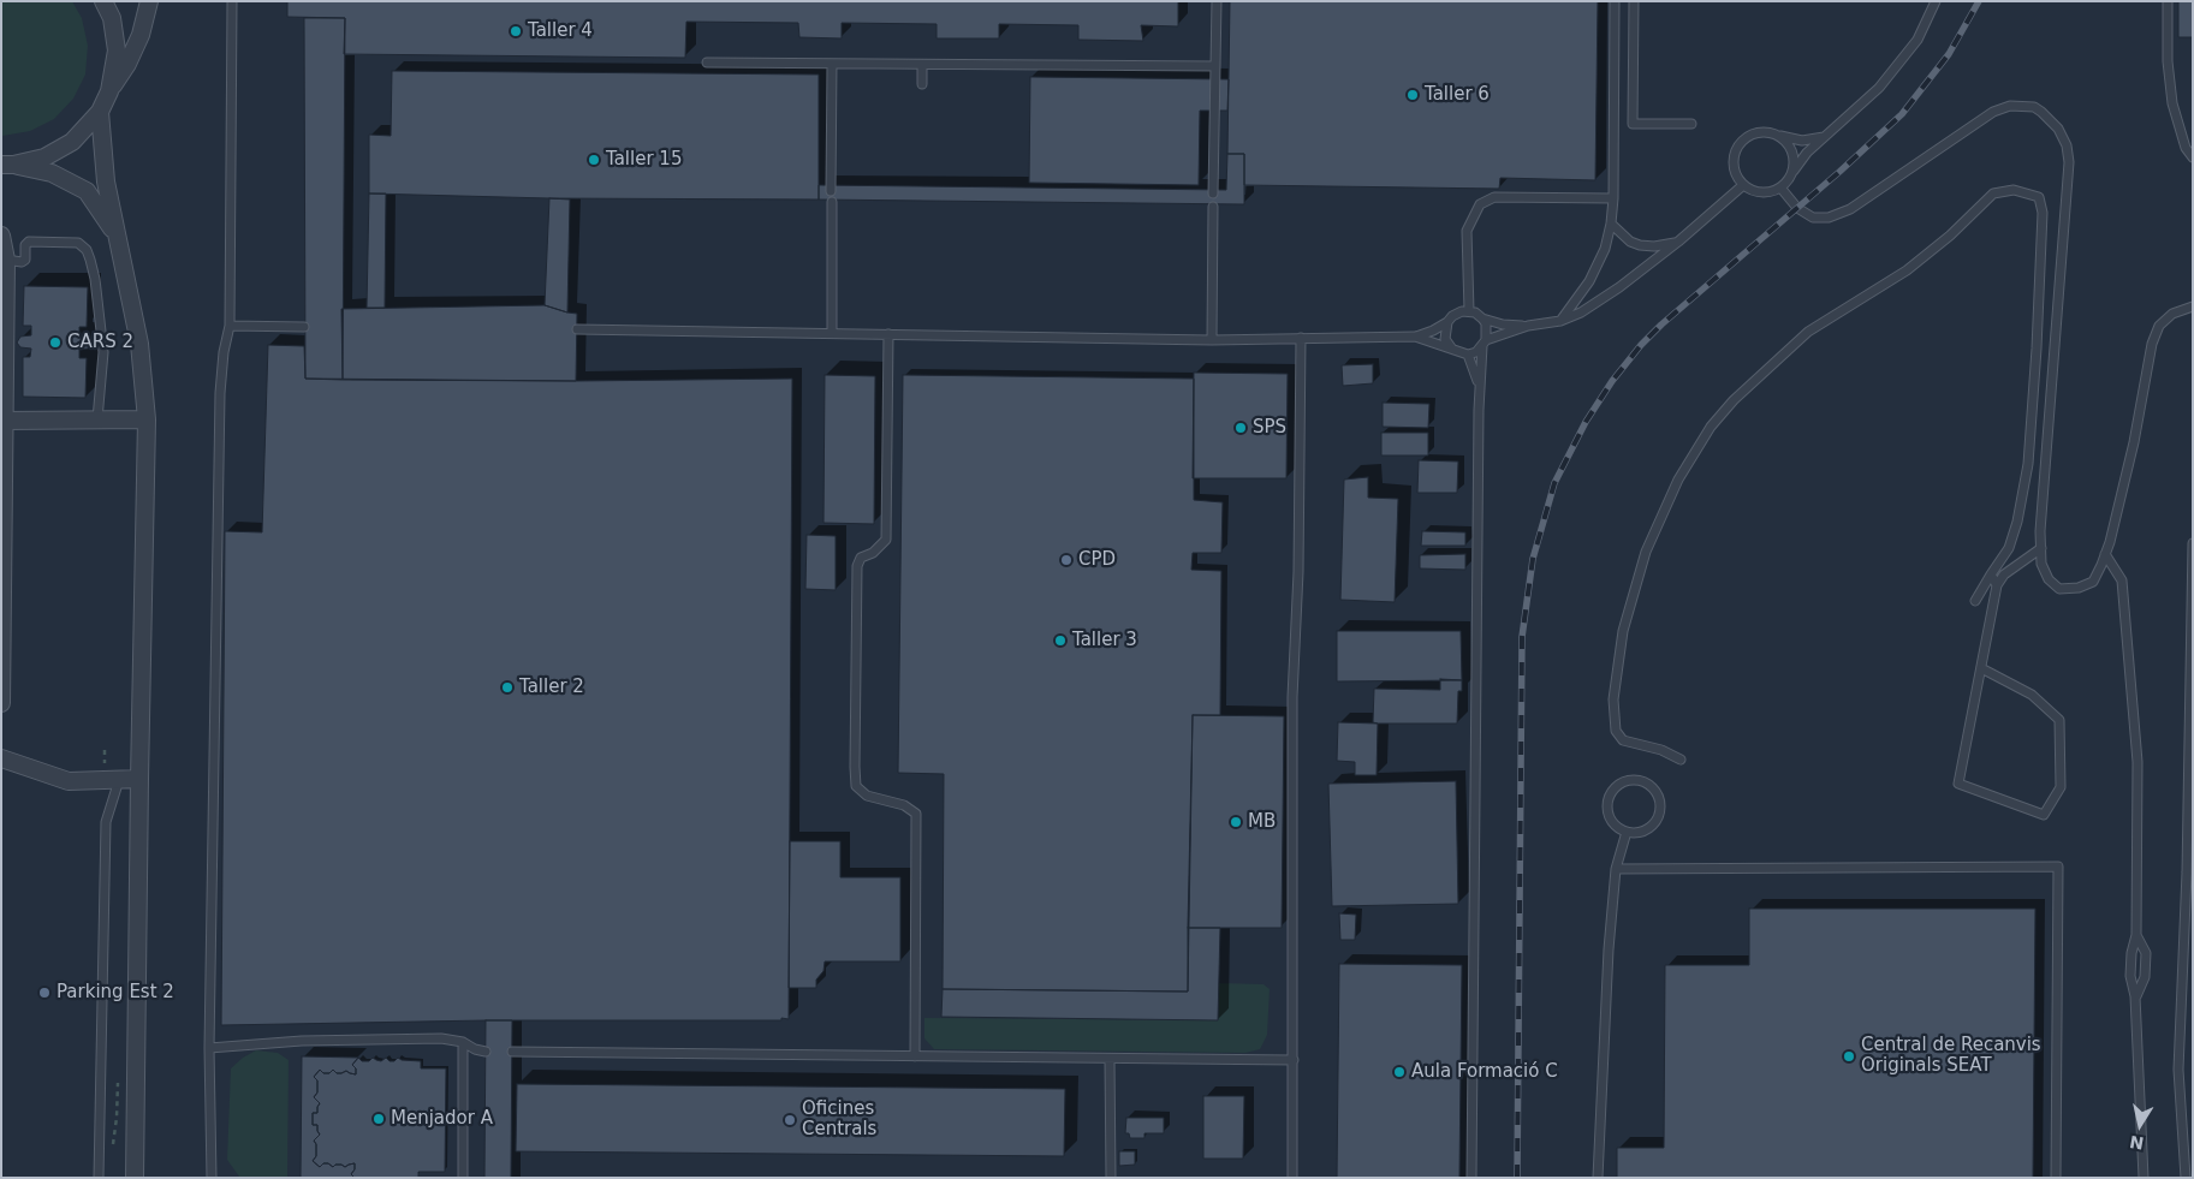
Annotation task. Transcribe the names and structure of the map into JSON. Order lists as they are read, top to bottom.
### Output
{
  "places": [
    "Taller 4",
    "Taller 6",
    "Taller 15",
    "CARS 2",
    "SPS",
    "CPD",
    "Taller 3",
    "Taller 2",
    "MB",
    "Parking Est 2",
    "Central de Recanvis Originals SEAT",
    "Aula Formació C",
    "Menjador A",
    "Oficines Centrals"
  ],
  "north": "bottom"
}
